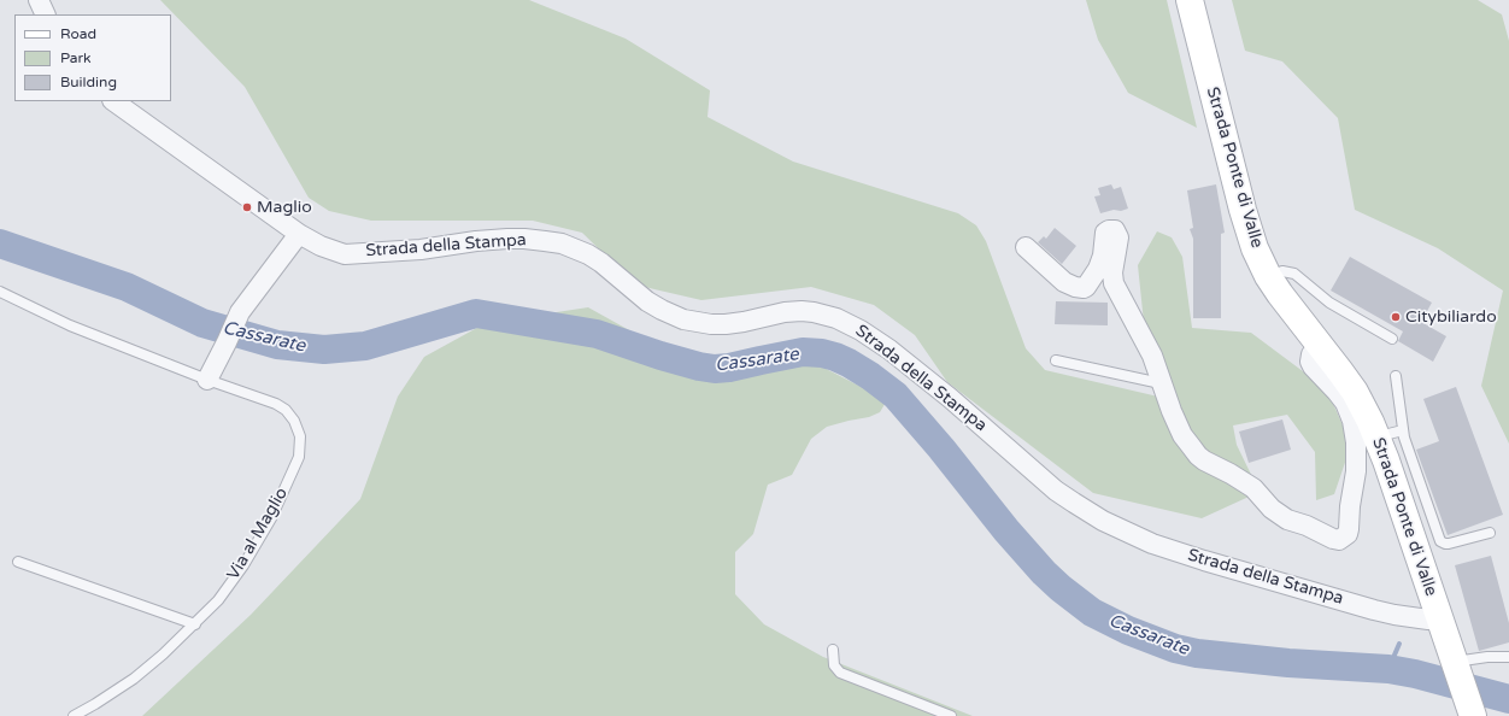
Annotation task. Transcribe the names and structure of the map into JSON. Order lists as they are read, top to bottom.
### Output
{
  "streets": {
    "street": ["Strada Ponte di Valle", "Strada della Stampa"],
    "lane": ["Via al Maglio"]
  },
  "crossings": [
    ["Strada Ponte di Valle", "Strada della Stampa"]
  ],
  "water": ["Cassarate"],
  "places": ["Maglio", "Citybiliardo"],
  "legend": ["Road", "Park", "Building"]
}
